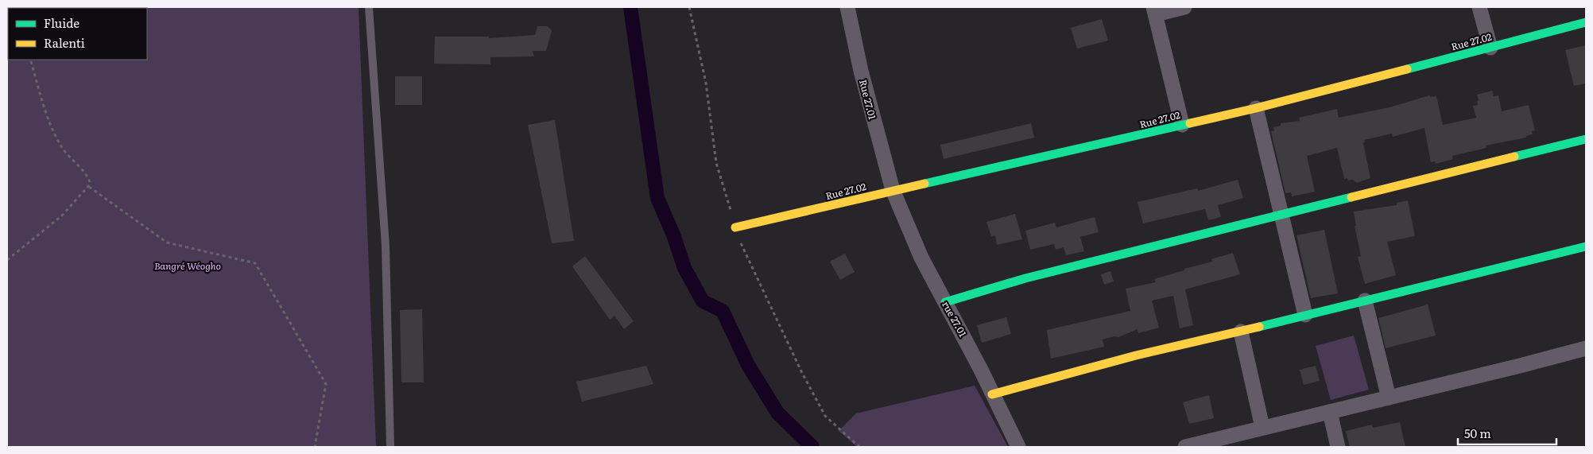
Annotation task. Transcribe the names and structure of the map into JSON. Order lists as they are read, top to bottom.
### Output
{
  "streets": {
    "street": ["Rue 27.02", "Rue 27.01", "rue 27.01"]
  },
  "crossings": [
    ["Rue 27.02", "Rue 27.01"],
    ["Rue 27.02", "rue 27.01"],
    ["Rue 27.01", "rue 27.01"]
  ],
  "parks": ["Bangré Wéogho"],
  "legend": ["Fluide", "Ralenti"],
  "scale_bar": "50 m"
}
